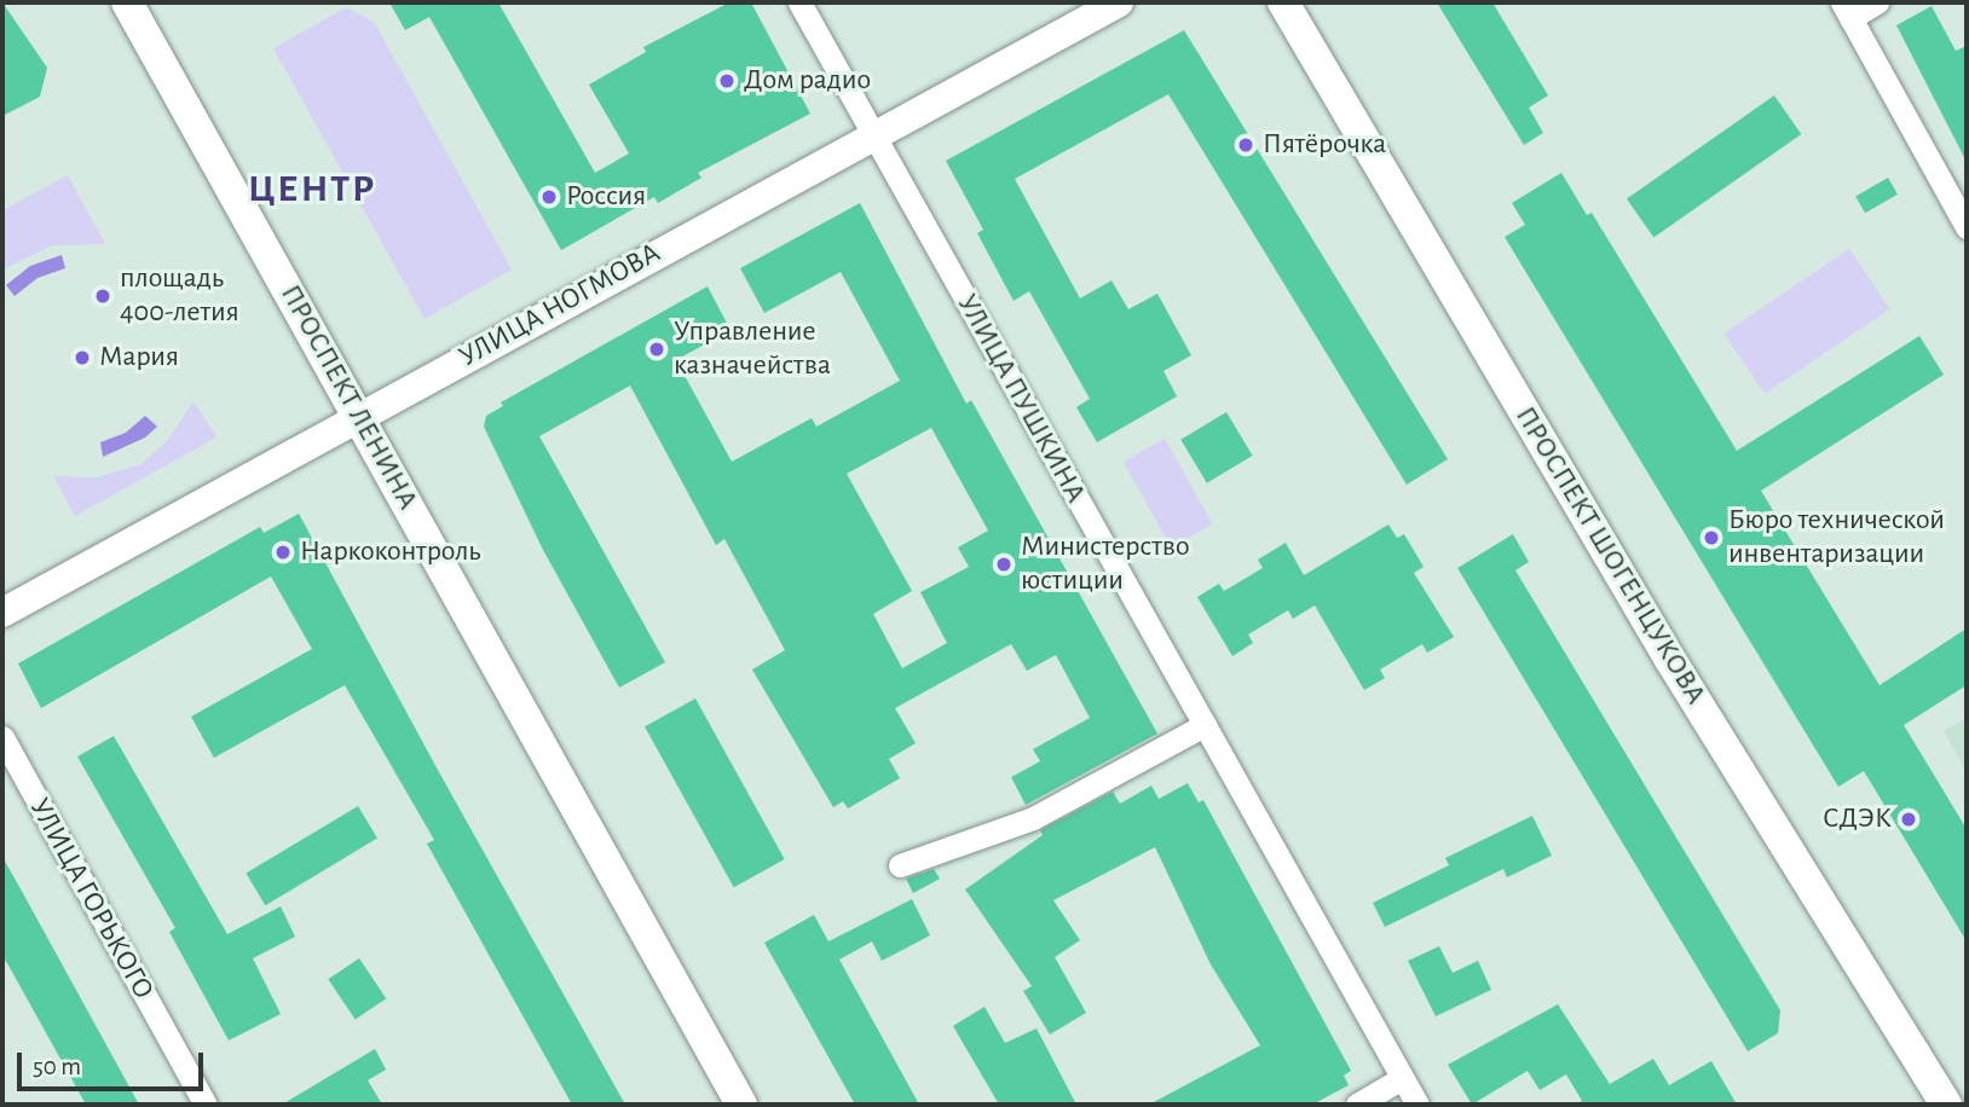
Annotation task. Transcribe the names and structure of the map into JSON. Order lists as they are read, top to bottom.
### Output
{
  "streets": {
    "main road": ["ПРОСПЕКТ ЛЕНИНА", "ПРОСПЕКТ ШОГЕНЦУКОВА"],
    "street": ["УЛИЦА НОГМОВА", "УЛИЦА ПУШКИНА", "УЛИЦА ГОРЬКОГО"]
  },
  "crossings": [
    ["УЛИЦА НОГМОВА", "ПРОСПЕКТ ЛЕНИНА"],
    ["УЛИЦА НОГМОВА", "УЛИЦА ПУШКИНА"]
  ],
  "districts": ["ЦЕНТР"],
  "places": [
    "Дом радио",
    "Пятёрочка",
    "Россия",
    "площадь 400-летия",
    "Управление казначейства",
    "Мария",
    "Бюро технической инвентаризации",
    "Наркоконтроль",
    "Министерство юстиции",
    "СДЭК"
  ],
  "scale_bar": "50 m"
}
